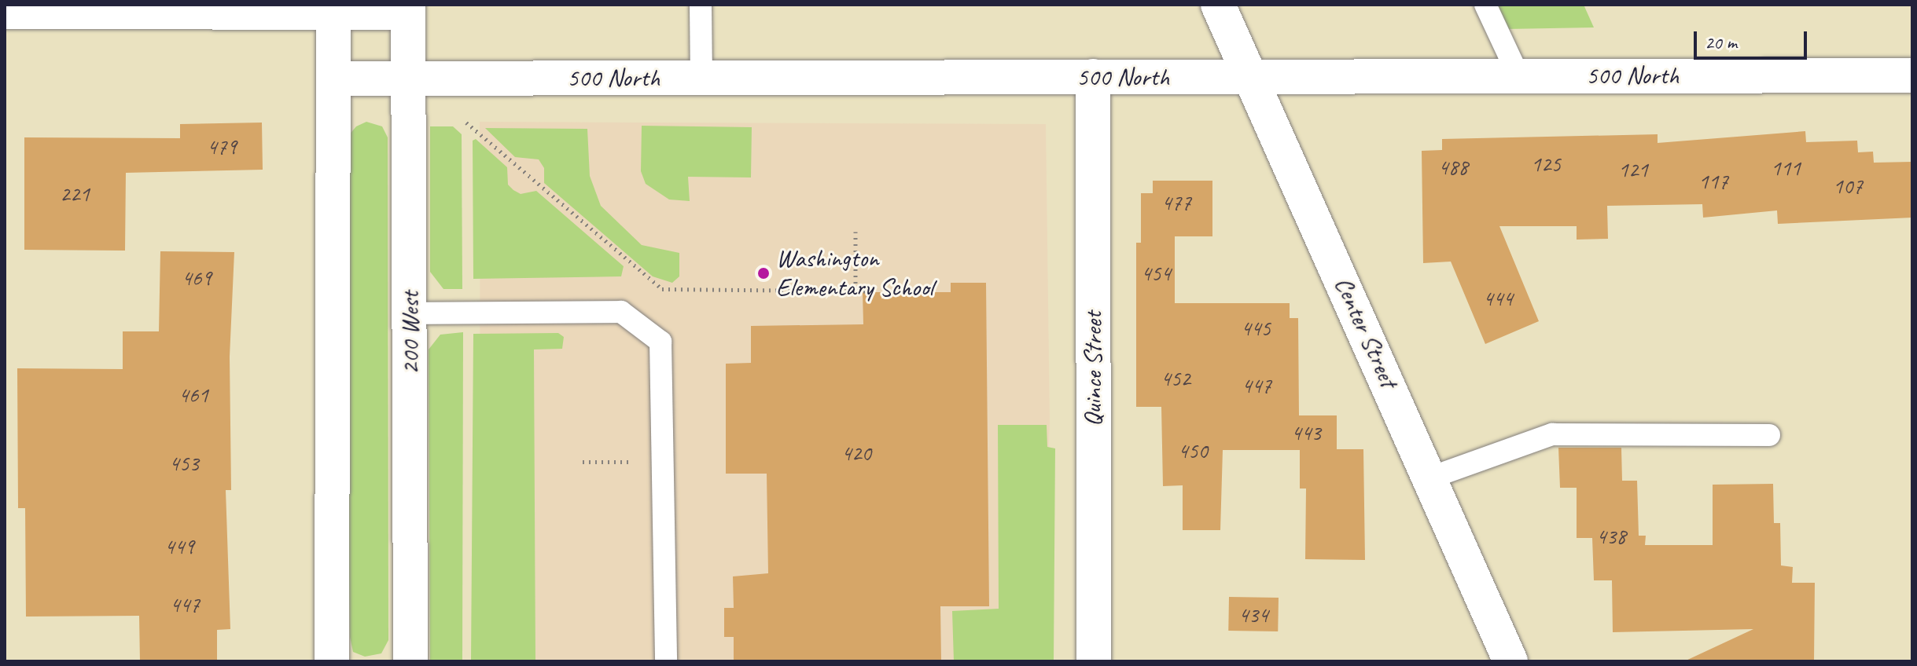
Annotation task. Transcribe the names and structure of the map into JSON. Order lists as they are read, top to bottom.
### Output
{
  "streets": {
    "street": [
      "500 North",
      "Center Street",
      "200 West",
      "Quince Street"
    ]
  },
  "crossings": [
    ["500 North", "Center Street"],
    ["500 North", "200 West"],
    ["500 North", "Quince Street"]
  ],
  "places": ["Washington Elementary School"],
  "house_numbers": [
    "479",
    "125",
    "488",
    "111",
    "121",
    "117",
    "107",
    "221",
    "477",
    "454",
    "469",
    "444",
    "445",
    "452",
    "447",
    "461",
    "443",
    "450",
    "420",
    "453",
    "438",
    "449",
    "447",
    "434"
  ],
  "scale_bar": "20 m"
}
